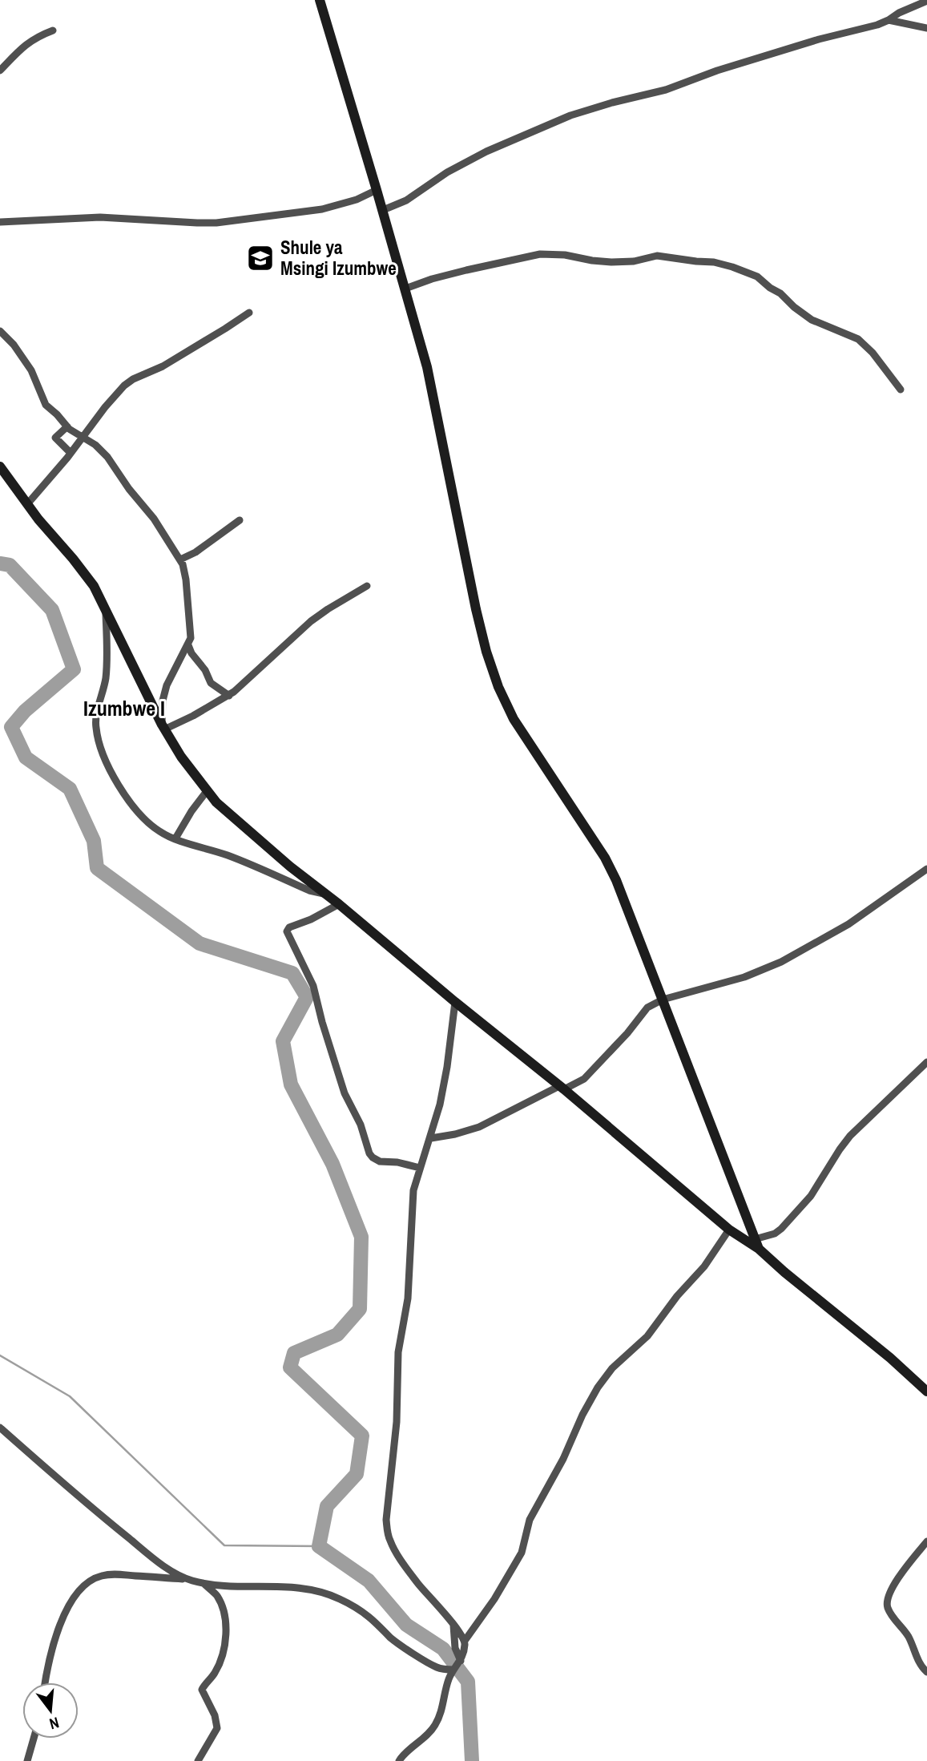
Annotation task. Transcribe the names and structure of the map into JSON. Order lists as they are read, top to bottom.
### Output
{
  "districts": ["Izumbwe I"],
  "places": {
    "school or university": ["Shule ya Msingi Izumbwe"]
  },
  "north": "bottom"
}
